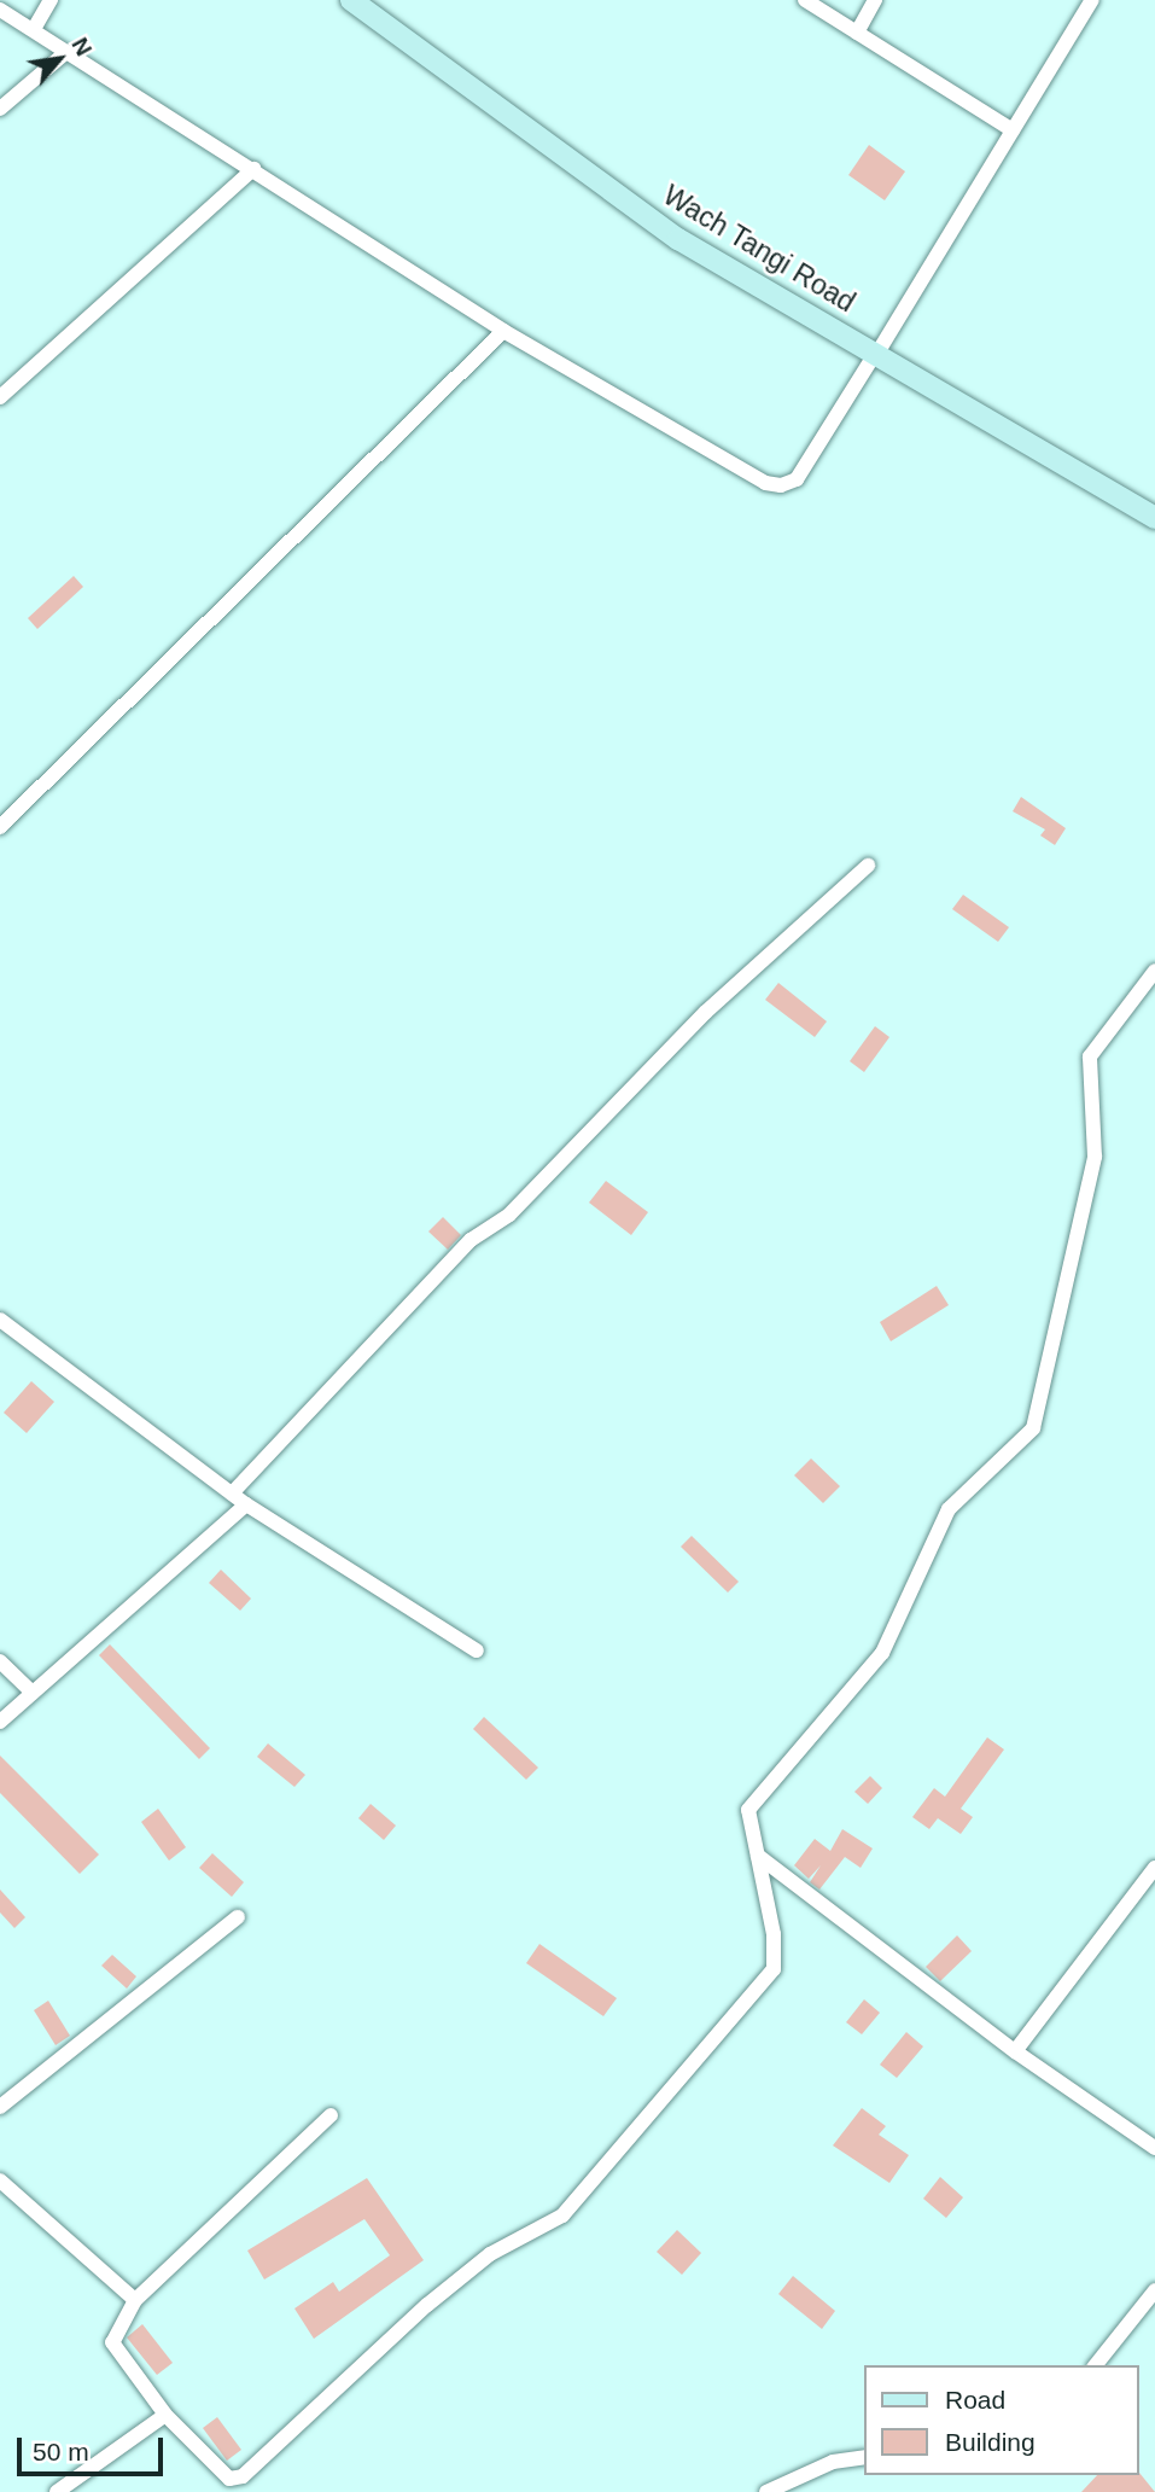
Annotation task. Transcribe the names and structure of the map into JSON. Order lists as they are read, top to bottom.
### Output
{
  "streets": {
    "main road": ["Wach Tangi Road"]
  },
  "legend": ["Road", "Building"],
  "scale_bar": "50 m",
  "north": "top right"
}
